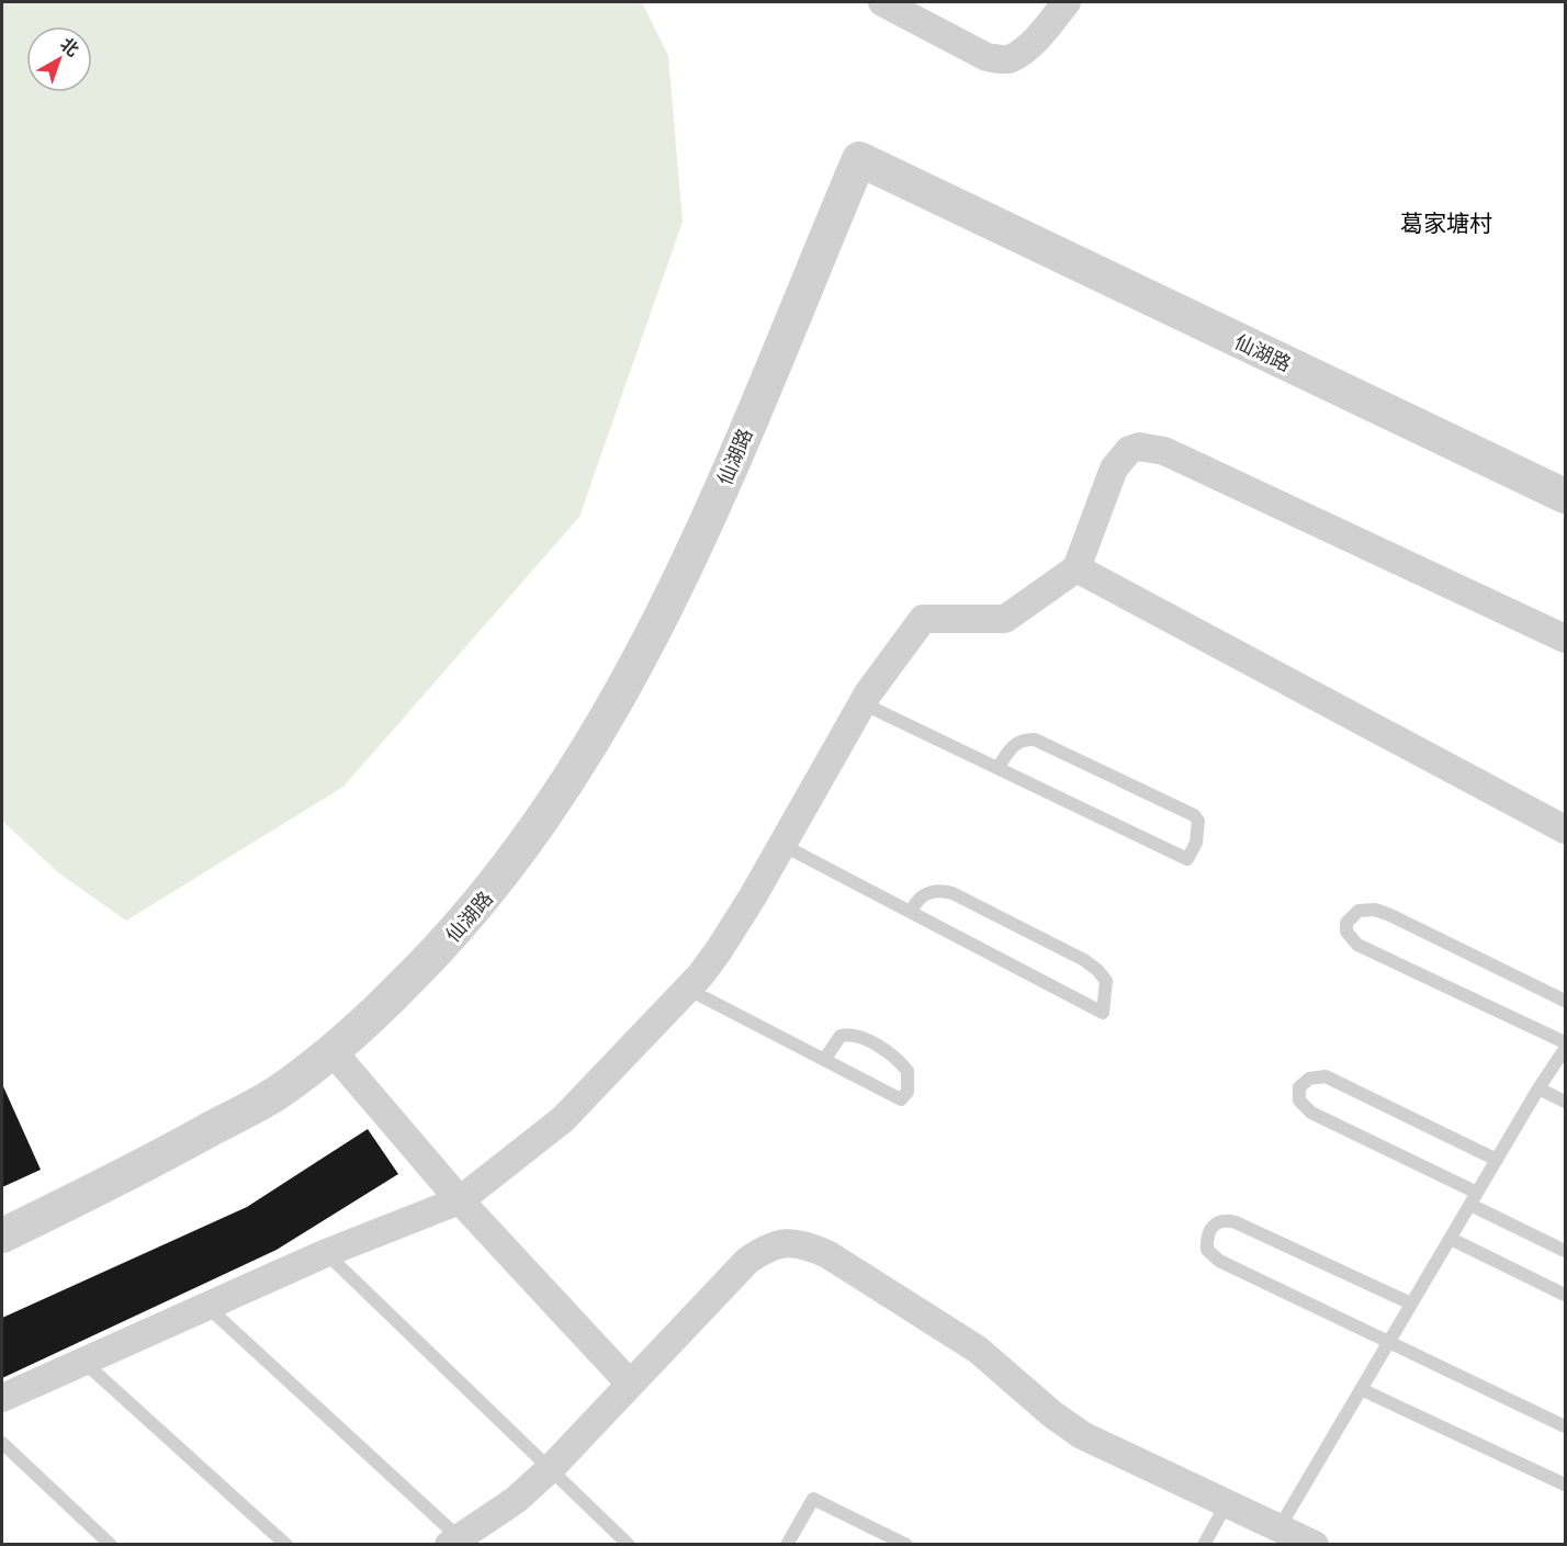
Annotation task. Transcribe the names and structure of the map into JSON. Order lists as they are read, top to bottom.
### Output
{
  "streets": {
    "street": ["仙湖路"]
  },
  "districts": ["葛家塘村"],
  "north": "top right"
}
